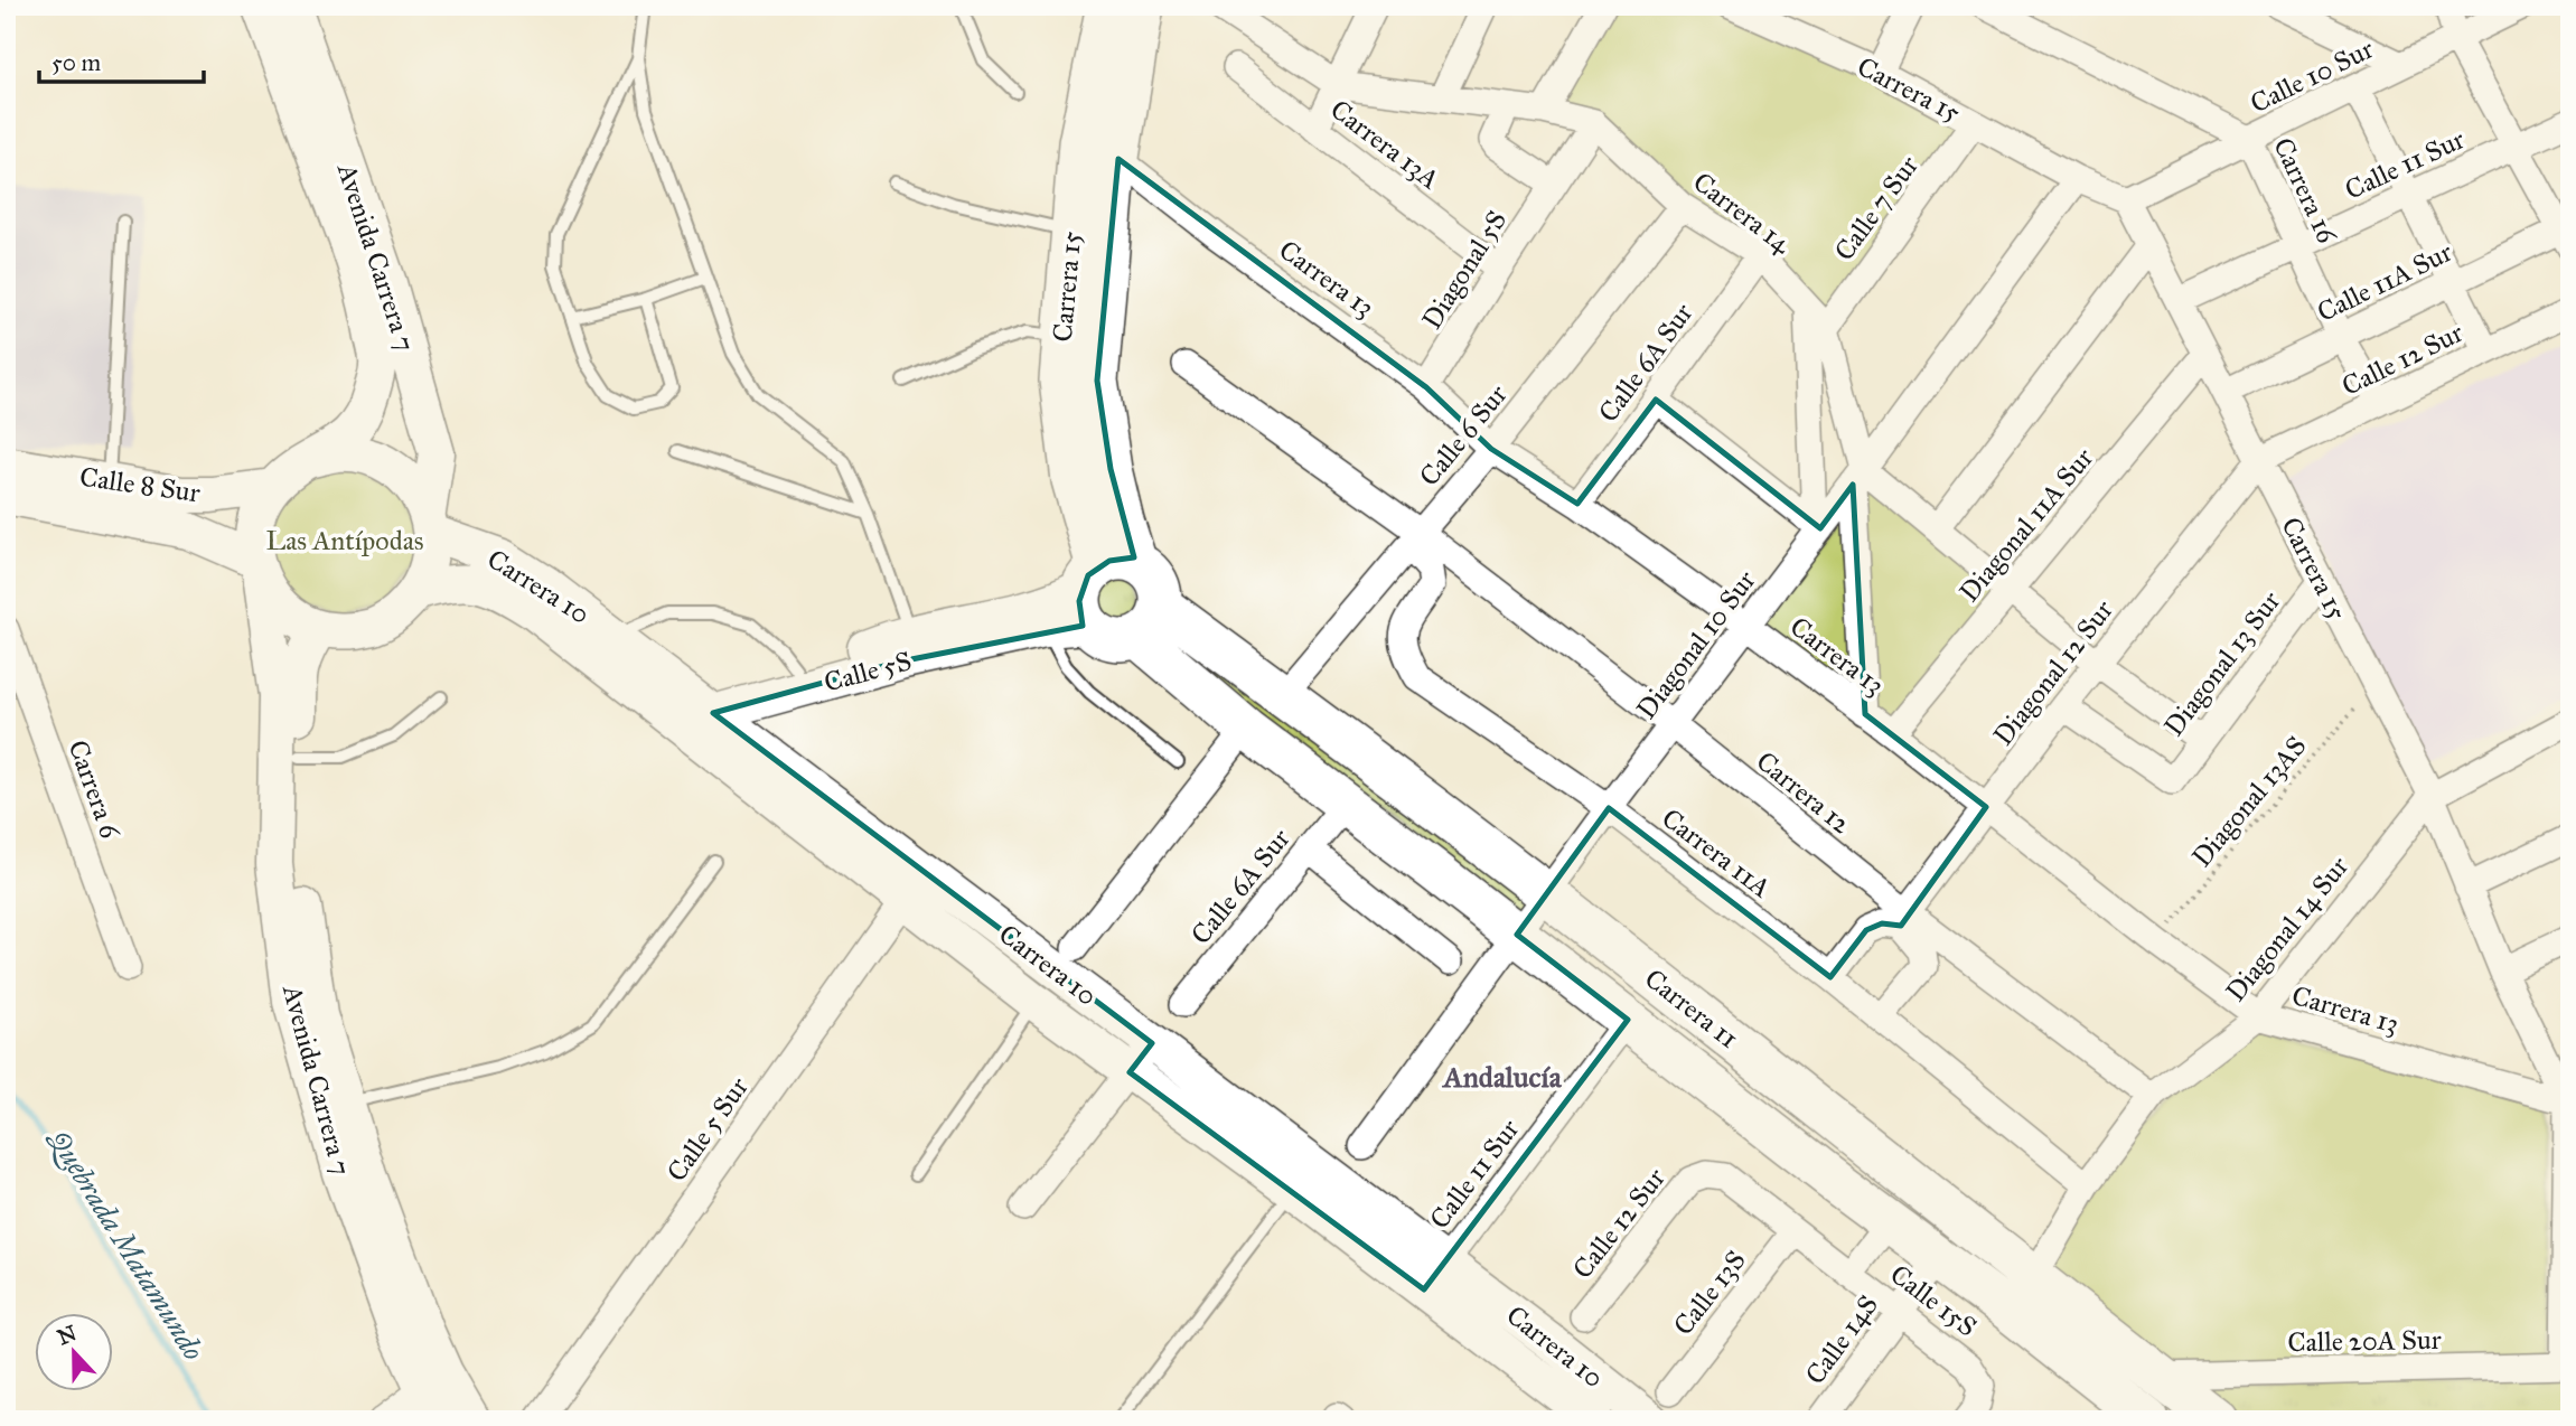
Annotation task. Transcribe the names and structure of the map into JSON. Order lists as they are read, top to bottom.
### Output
{
  "streets": {
    "main road": [
      "Carrera 15",
      "Avenida Carrera 7",
      "Calle 8 Sur",
      "Carrera 10",
      "Calle 5S",
      "Carrera 11"
    ],
    "street": [
      "Calle 10 Sur",
      "Carrera 13A",
      "Calle 11 Sur",
      "Carrera 16",
      "Calle 7 Sur",
      "Carrera 14",
      "Diagonal 5S",
      "Carrera 13",
      "Calle 11A Sur",
      "Calle 12 Sur",
      "Calle 6A Sur",
      "Calle 6 Sur",
      "Diagonal 11A Sur",
      "Diagonal 10 Sur",
      "Diagonal 13 Sur",
      "Diagonal 12 Sur",
      "Carrera 6",
      "Carrera 12",
      "Carrera 11A",
      "Diagonal 14 Sur",
      "Calle 5 Sur",
      "Calle 13S",
      "Calle 15S",
      "Calle 14S",
      "Calle 20A Sur"
    ],
    "path": ["Diagonal 13AS"]
  },
  "crossings": [
    ["Calle 10 Sur", "Carrera 15"],
    ["Calle 10 Sur", "Carrera 16"],
    ["Carrera 15", "Calle 11 Sur"],
    ["Carrera 15", "Calle 7 Sur"],
    ["Carrera 15", "Carrera 13"],
    ["Carrera 15", "Calle 11A Sur"],
    ["Carrera 15", "Calle 12 Sur"],
    ["Carrera 15", "Diagonal 11A Sur"],
    ["Carrera 15", "Diagonal 10 Sur"],
    ["Carrera 15", "Diagonal 13 Sur"],
    ["Carrera 15", "Calle 5S"],
    ["Carrera 15", "Diagonal 12 Sur"],
    ["Carrera 15", "Diagonal 13AS"],
    ["Carrera 15", "Diagonal 14 Sur"],
    ["Carrera 15", "Carrera 11"],
    ["Carrera 15", "Calle 20A Sur"],
    ["Carrera 13A", "Diagonal 5S"],
    ["Calle 11 Sur", "Carrera 16"],
    ["Calle 11 Sur", "Carrera 10"],
    ["Calle 11 Sur", "Carrera 11"],
    ["Carrera 16", "Calle 11A Sur"],
    ["Carrera 16", "Calle 12 Sur"],
    ["Calle 7 Sur", "Carrera 14"],
    ["Carrera 14", "Carrera 13"],
    ["Carrera 14", "Calle 6A Sur"],
    ["Carrera 14", "Calle 6 Sur"],
    ["Carrera 14", "Diagonal 10 Sur"],
    ["Avenida Carrera 7", "Calle 8 Sur"],
    ["Avenida Carrera 7", "Carrera 10"],
    ["Diagonal 5S", "Carrera 13"],
    ["Carrera 13", "Calle 6A Sur"],
    ["Carrera 13", "Calle 6 Sur"],
    ["Carrera 13", "Diagonal 11A Sur"],
    ["Carrera 13", "Diagonal 10 Sur"],
    ["Carrera 13", "Diagonal 12 Sur"],
    ["Carrera 13", "Diagonal 13AS"],
    ["Carrera 13", "Diagonal 14 Sur"],
    ["Calle 12 Sur", "Diagonal 12 Sur"],
    ["Calle 12 Sur", "Calle 15S"],
    ["Calle 6A Sur", "Carrera 11"],
    ["Calle 6 Sur", "Carrera 12"],
    ["Calle 6 Sur", "Carrera 11A"],
    ["Calle 6 Sur", "Carrera 11"],
    ["Calle 8 Sur", "Carrera 10"],
    ["Carrera 10", "Calle 5S"],
    ["Carrera 10", "Calle 5 Sur"],
    ["Diagonal 10 Sur", "Carrera 12"],
    ["Diagonal 10 Sur", "Carrera 11A"],
    ["Diagonal 10 Sur", "Carrera 11"],
    ["Diagonal 13 Sur", "Diagonal 12 Sur"],
    ["Calle 5S", "Carrera 11"],
    ["Diagonal 12 Sur", "Carrera 12"],
    ["Carrera 12", "Carrera 11A"],
    ["Carrera 12", "Diagonal 14 Sur"],
    ["Carrera 11A", "Diagonal 14 Sur"],
    ["Diagonal 14 Sur", "Carrera 11"],
    ["Carrera 11", "Calle 15S"],
    ["Carrera 11", "Calle 14S"],
    ["Carrera 11", "Calle 20A Sur"],
    ["Calle 13S", "Calle 15S"],
    ["Calle 15S", "Calle 14S"]
  ],
  "districts": ["Andalucía"],
  "water": ["Quebrada Matamundo"],
  "parks": ["Las Antípodas"],
  "scale_bar": "50 m",
  "north": "top"
}
